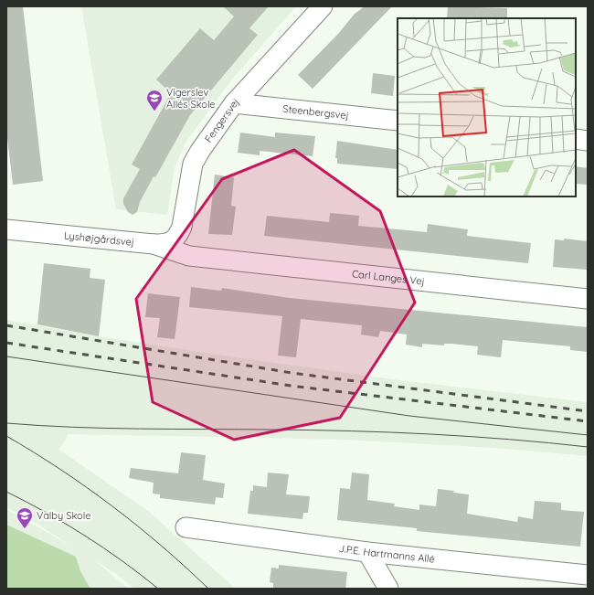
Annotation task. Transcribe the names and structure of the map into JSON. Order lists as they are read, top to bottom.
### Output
{
  "streets": {
    "street": [
      "Steenbergsvej",
      "Fengersvej",
      "Lyshøjgårdsvej",
      "Carl Langes Vej",
      "J.P.E. Hartmanns Allé"
    ]
  },
  "crossings": [
    ["Steenbergsvej", "Fengersvej"],
    ["Fengersvej", "Lyshøjgårdsvej"],
    ["Lyshøjgårdsvej", "Carl Langes Vej"]
  ],
  "places": {
    "school or university": ["Vigerslev Allés Skole", "Valby Skole"]
  }
}
